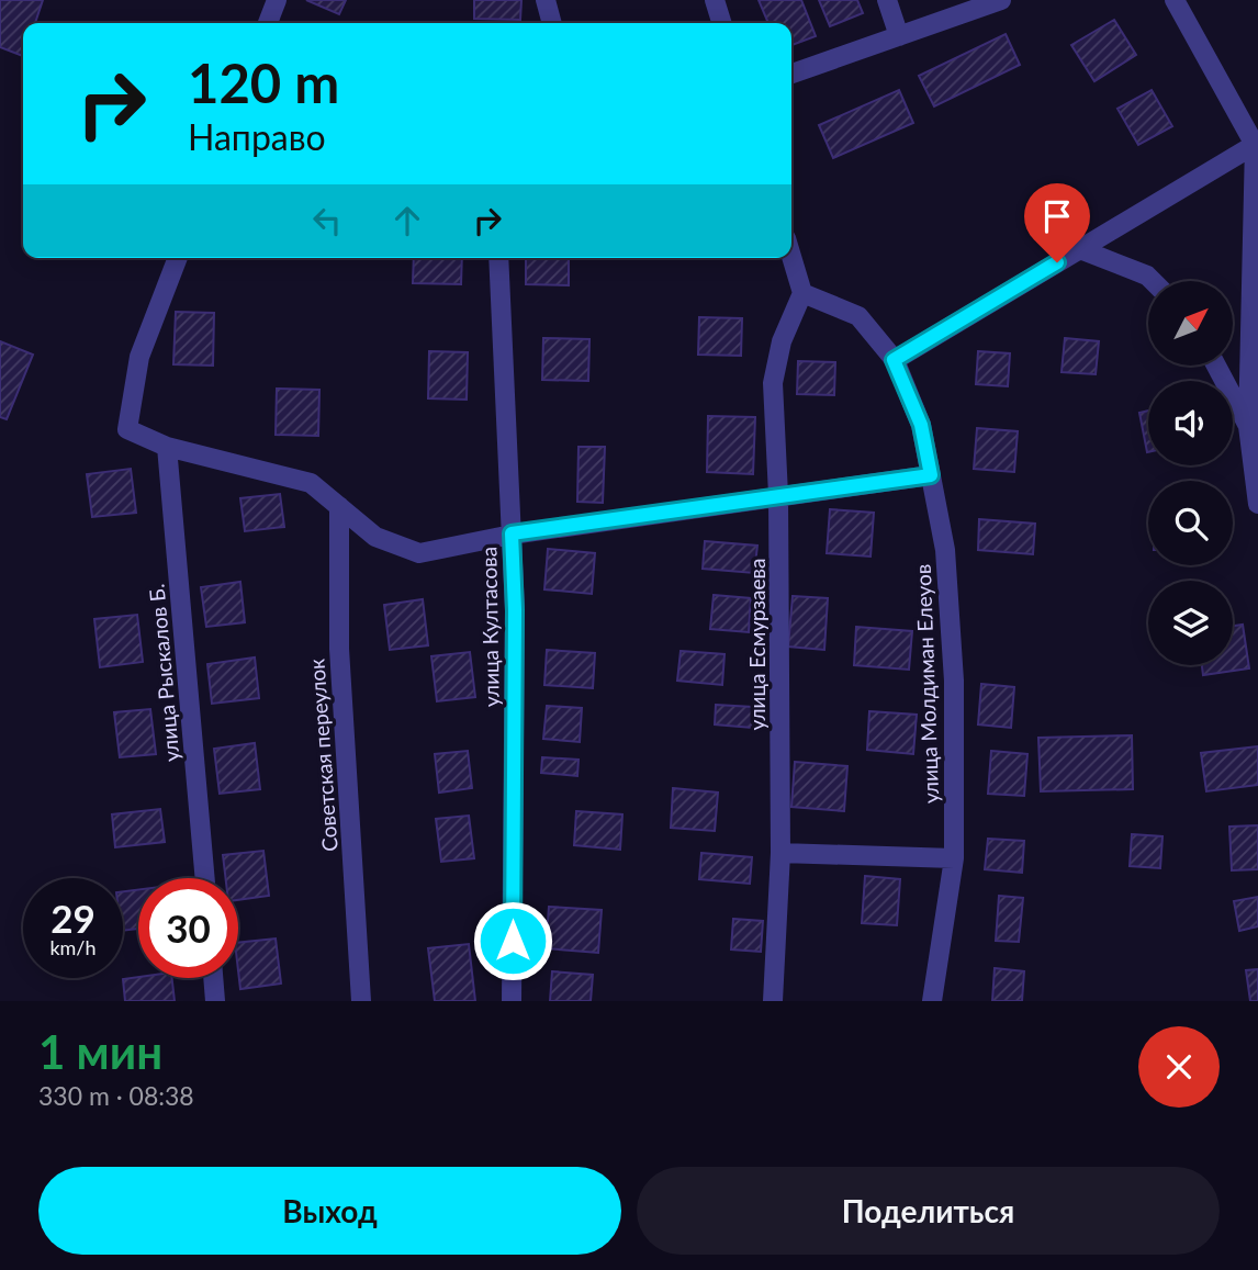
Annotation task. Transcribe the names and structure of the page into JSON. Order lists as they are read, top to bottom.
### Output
{
  "streets": {
    "street": [
      "улица Култасова",
      "улица Есмурзаева",
      "улица Рыскалов Б.",
      "улица Молдиман Елеуов",
      "Советская переулок"
    ]
  },
  "crossings": [
    ["улица Есмурзаева", "улица Молдиман Елеуов"]
  ],
  "north": "top right",
  "page": {
    "turn": ["120 m", "Направо"],
    "speed": "29 km/h",
    "limit": "30",
    "heading": ["1 мин", "330 m · 08:38"],
    "buttons": ["Выход", "Поделиться"]
  }
}
